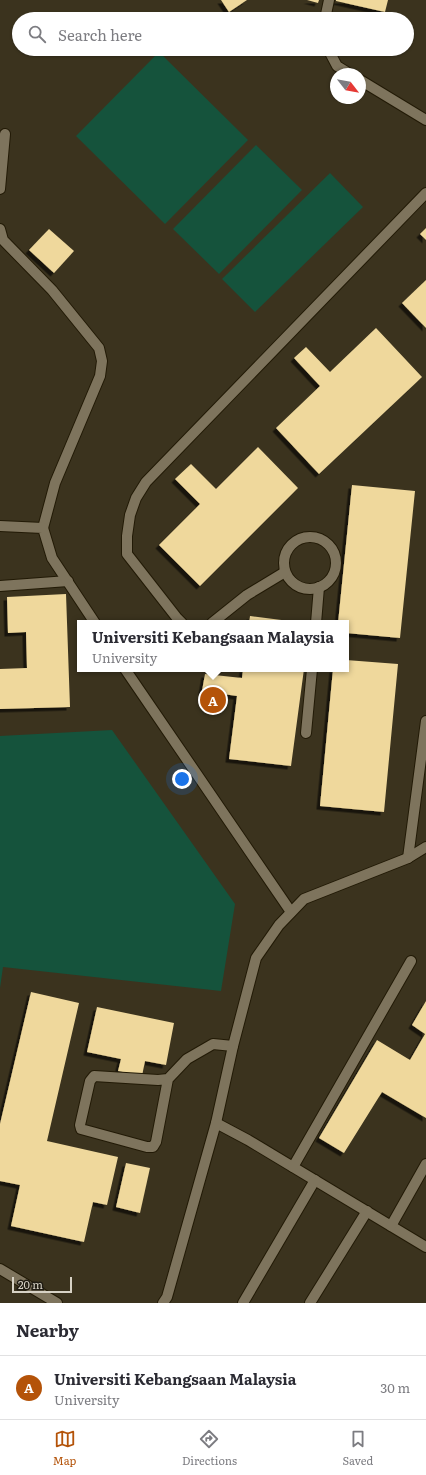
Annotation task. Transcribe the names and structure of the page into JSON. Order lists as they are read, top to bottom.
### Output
{
  "scale_bar": "20 m",
  "north": "bottom right",
  "page": {
    "search": "Search here",
    "popup": ["Universiti Kebangsaan Malaysia", "University"],
    "pins": "A",
    "scale": "20 m",
    "heading": "Nearby",
    "list": [
      {
        "mark": "A",
        "name": "Universiti Kebangsaan Malaysia",
        "note": "University",
        "value": "30 m"
      }
    ],
    "nav": ["Map", "Directions", "Saved"]
  }
}
